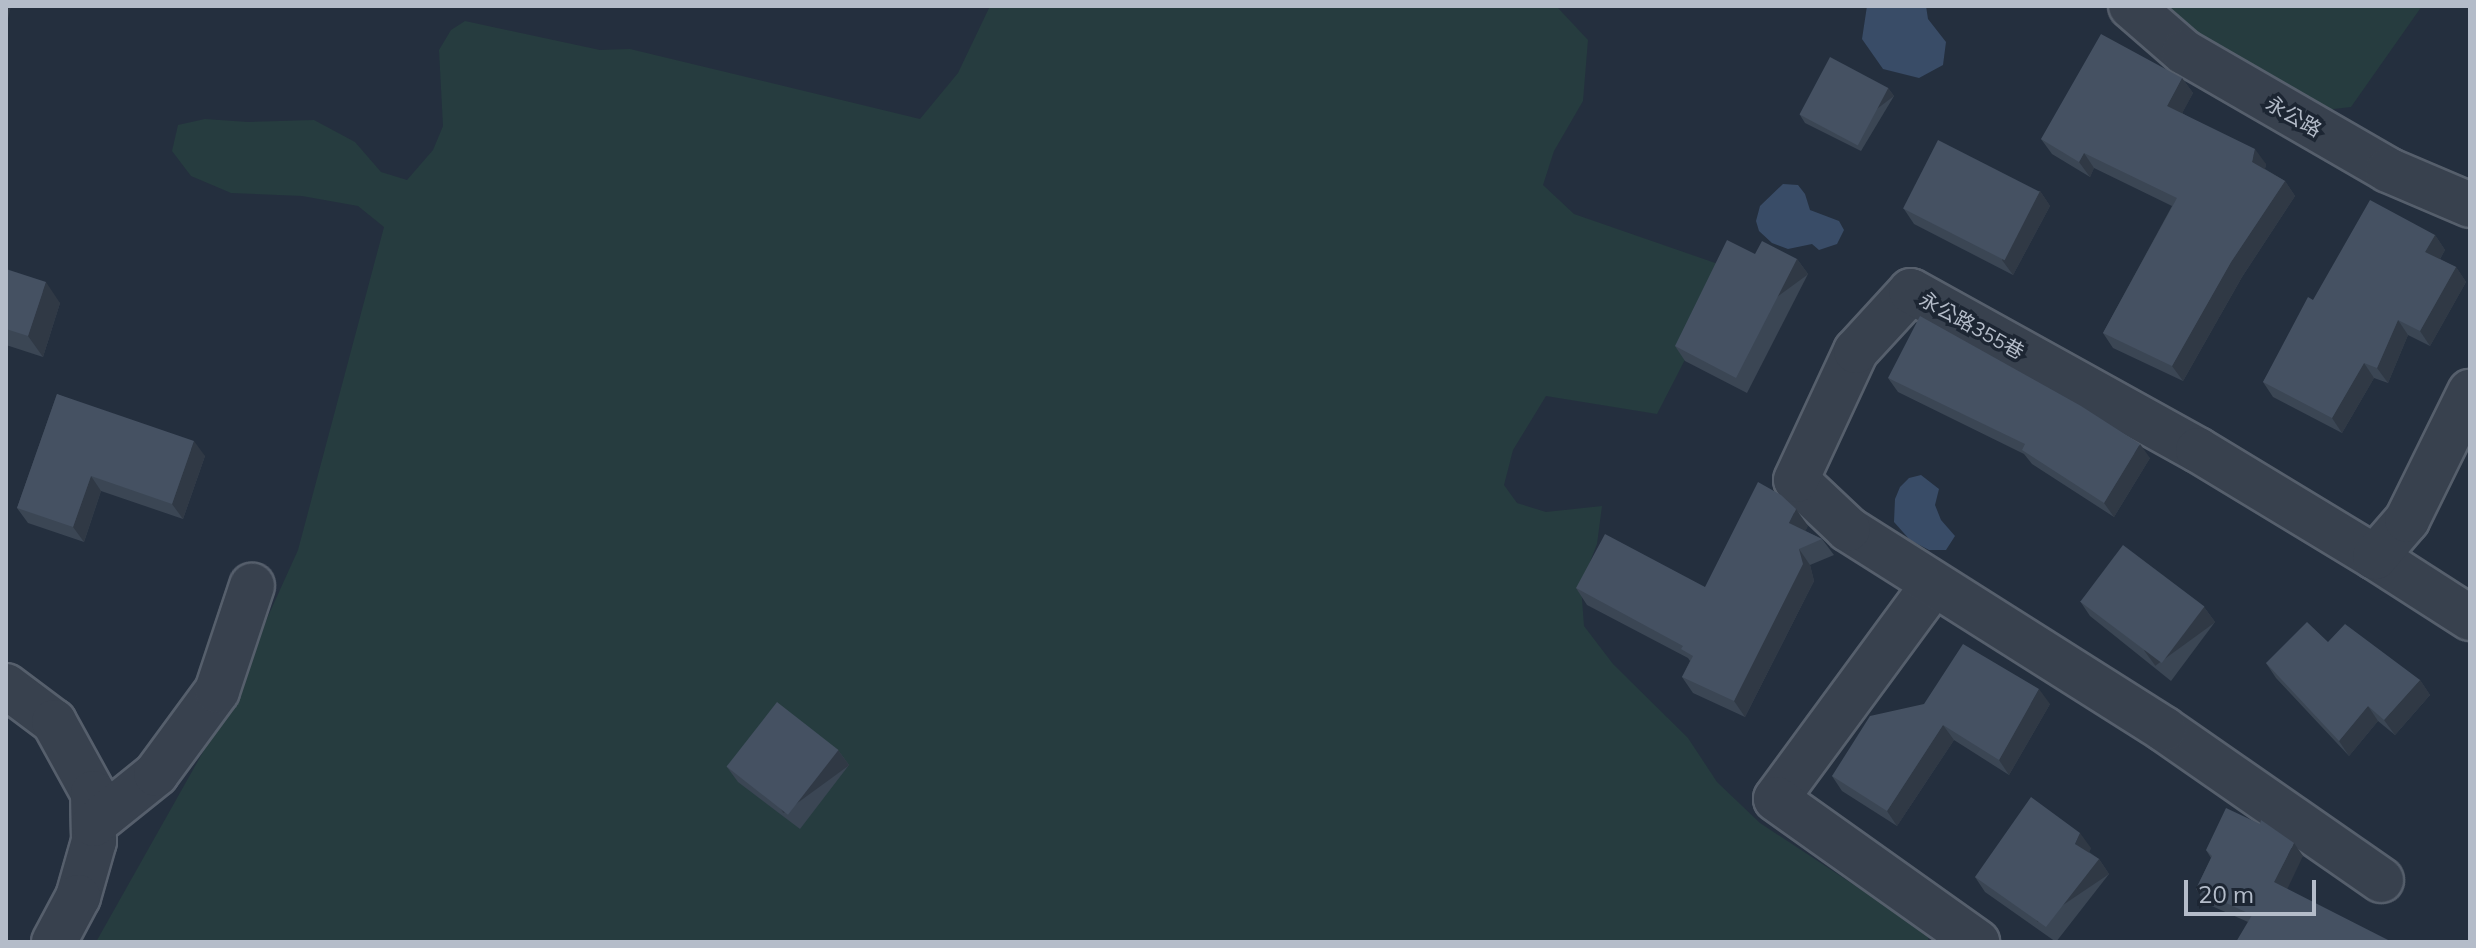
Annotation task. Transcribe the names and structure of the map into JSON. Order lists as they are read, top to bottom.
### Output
{
  "streets": {
    "lane": ["永公路", "永公路355巷"]
  },
  "scale_bar": "20 m"
}
